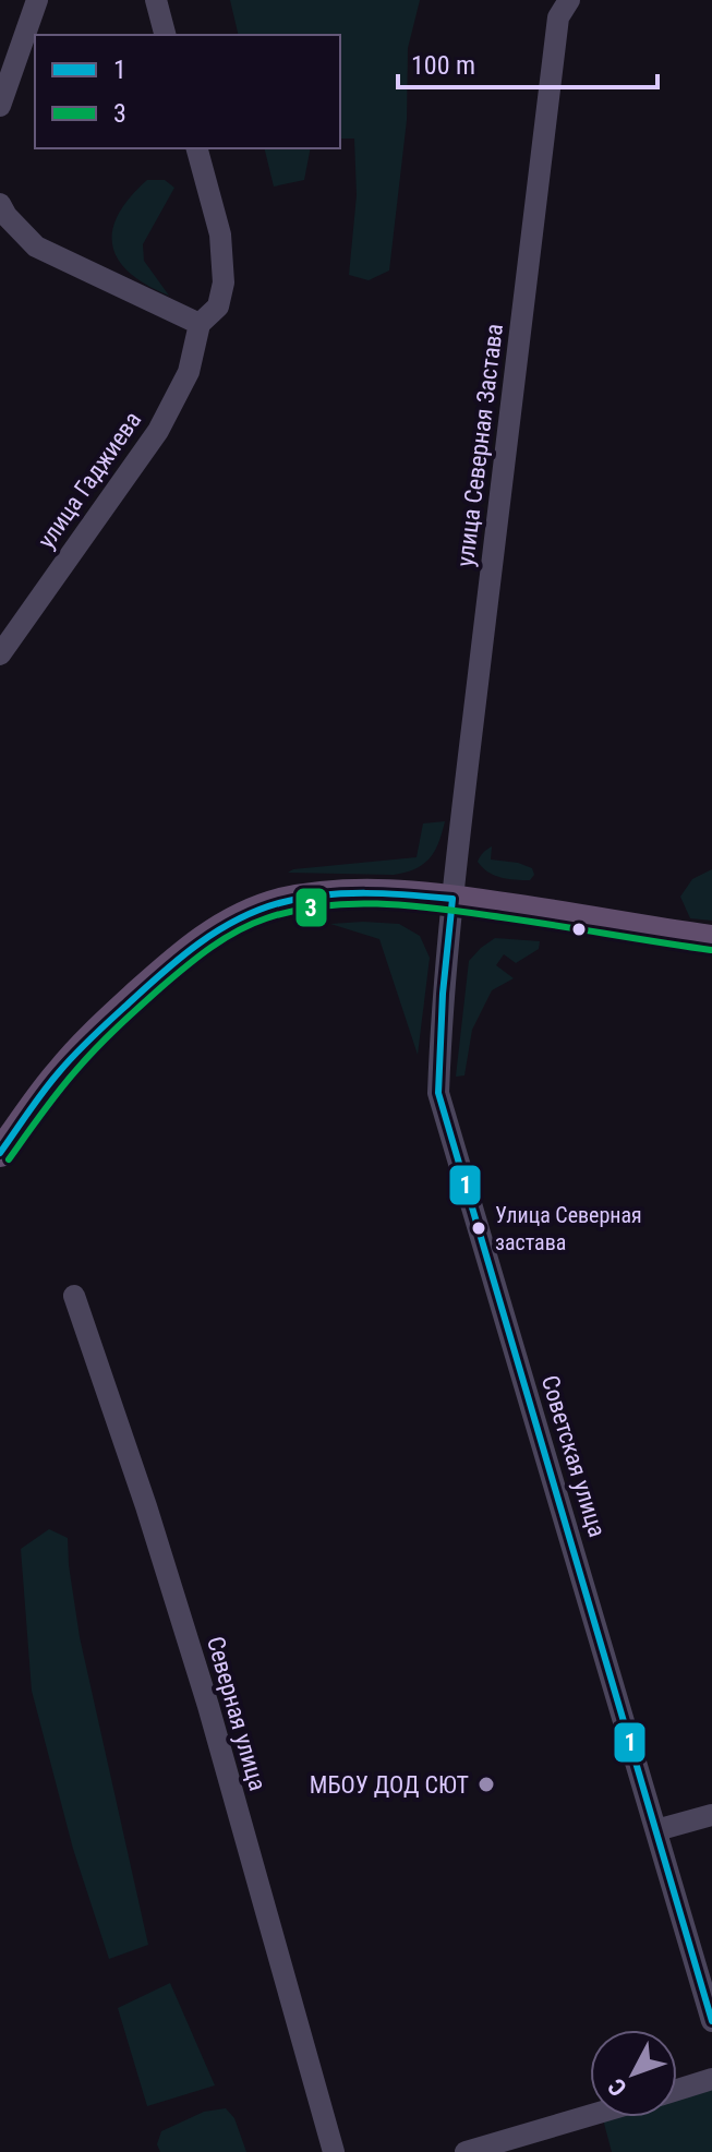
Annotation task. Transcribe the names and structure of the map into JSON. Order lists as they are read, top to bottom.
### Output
{
  "streets": {
    "street": [
      "улица Северная Застава",
      "улица Гаджиева",
      "Советская улица",
      "Северная улица"
    ]
  },
  "crossings": [
    ["улица Северная Застава", "Советская улица"]
  ],
  "places": ["Улица Северная застава", "МБОУ ДОД СЮТ"],
  "lines": ["transit line 1", "transit line 3"],
  "legend": ["1", "3"],
  "scale_bar": "100 m",
  "north": "bottom left"
}
